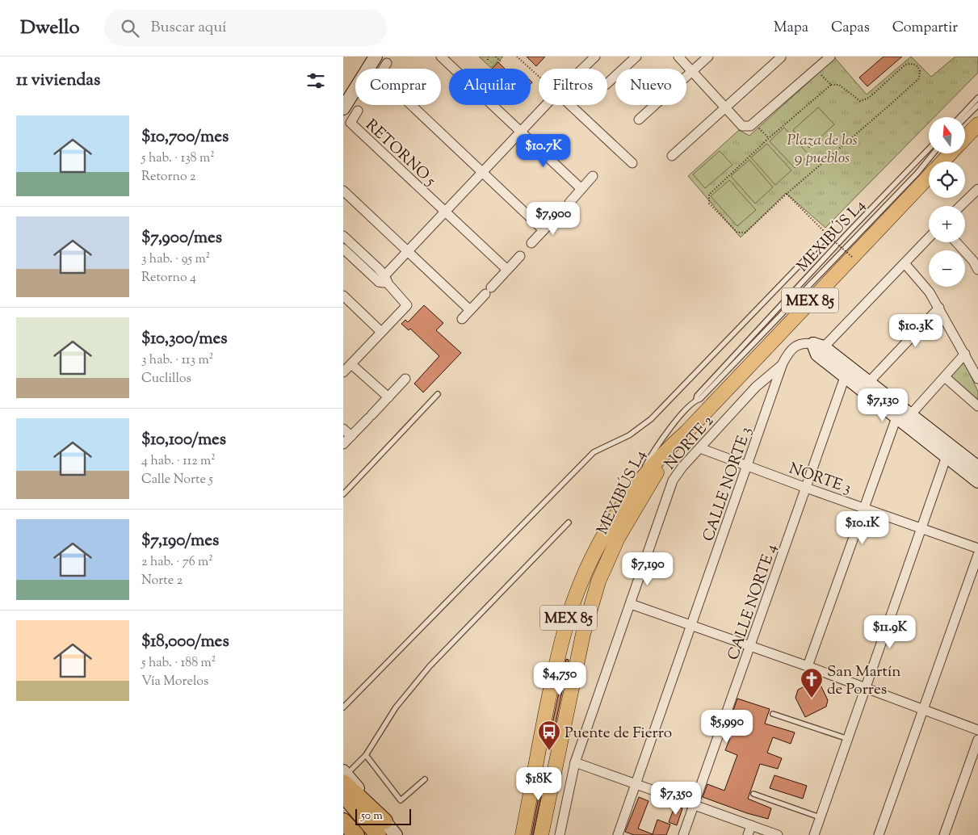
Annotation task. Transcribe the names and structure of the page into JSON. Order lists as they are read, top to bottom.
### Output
{
  "streets": {
    "main road": ["MEX 85"],
    "street": [
      "RETORNO 5",
      "NORTE 2",
      "NORTE 3",
      "CALLE NORTE 3",
      "CALLE NORTE 4"
    ],
    "lane": ["MEXIBÚS L4"]
  },
  "crossings": [
    ["MEXIBÚS L4", "MEX 85"],
    ["NORTE 2", "NORTE 3"],
    ["NORTE 2", "CALLE NORTE 3"],
    ["NORTE 3", "CALLE NORTE 3"],
    ["NORTE 3", "CALLE NORTE 4"]
  ],
  "parks": ["Plaza de los 9 pueblos"],
  "places": {
    "church": ["San Martín de Porres"],
    "bus stop": ["Puente de Fierro"]
  },
  "scale_bar": "50 m",
  "north": "top",
  "page": {
    "header": "Dwello",
    "search": "Buscar aquí",
    "nav": ["Mapa", "Capas", "Compartir"],
    "heading": "11 viviendas",
    "chip": [
      "Comprar",
      "Alquilar",
      "Filtros",
      "Nuevo"
    ],
    "list": [
      {
        "name": "$10,700/mes",
        "note": "5 hab. · 138 m² · Retorno 2"
      },
      {
        "name": "$7,900/mes",
        "note": "3 hab. · 95 m² · Retorno 4"
      },
      {
        "name": "$10,300/mes",
        "note": "3 hab. · 113 m² · Cuclillos"
      },
      {
        "name": "$10,100/mes",
        "note": "4 hab. · 112 m² · Calle Norte 5"
      },
      {
        "name": "$7,190/mes",
        "note": "2 hab. · 76 m² · Norte 2"
      },
      {
        "name": "$18,000/mes",
        "note": "5 hab. · 188 m² · Vía Morelos"
      }
    ],
    "map_buttons": ["+", "−"],
    "price": [
      "$10.7K",
      "$7,900",
      "$10.3K",
      "$7,130",
      "$10.1K",
      "$7,190",
      "$11.9K",
      "$4,750",
      "$5,990",
      "$18K",
      "$7,350"
    ],
    "scale": "50 m"
  }
}
